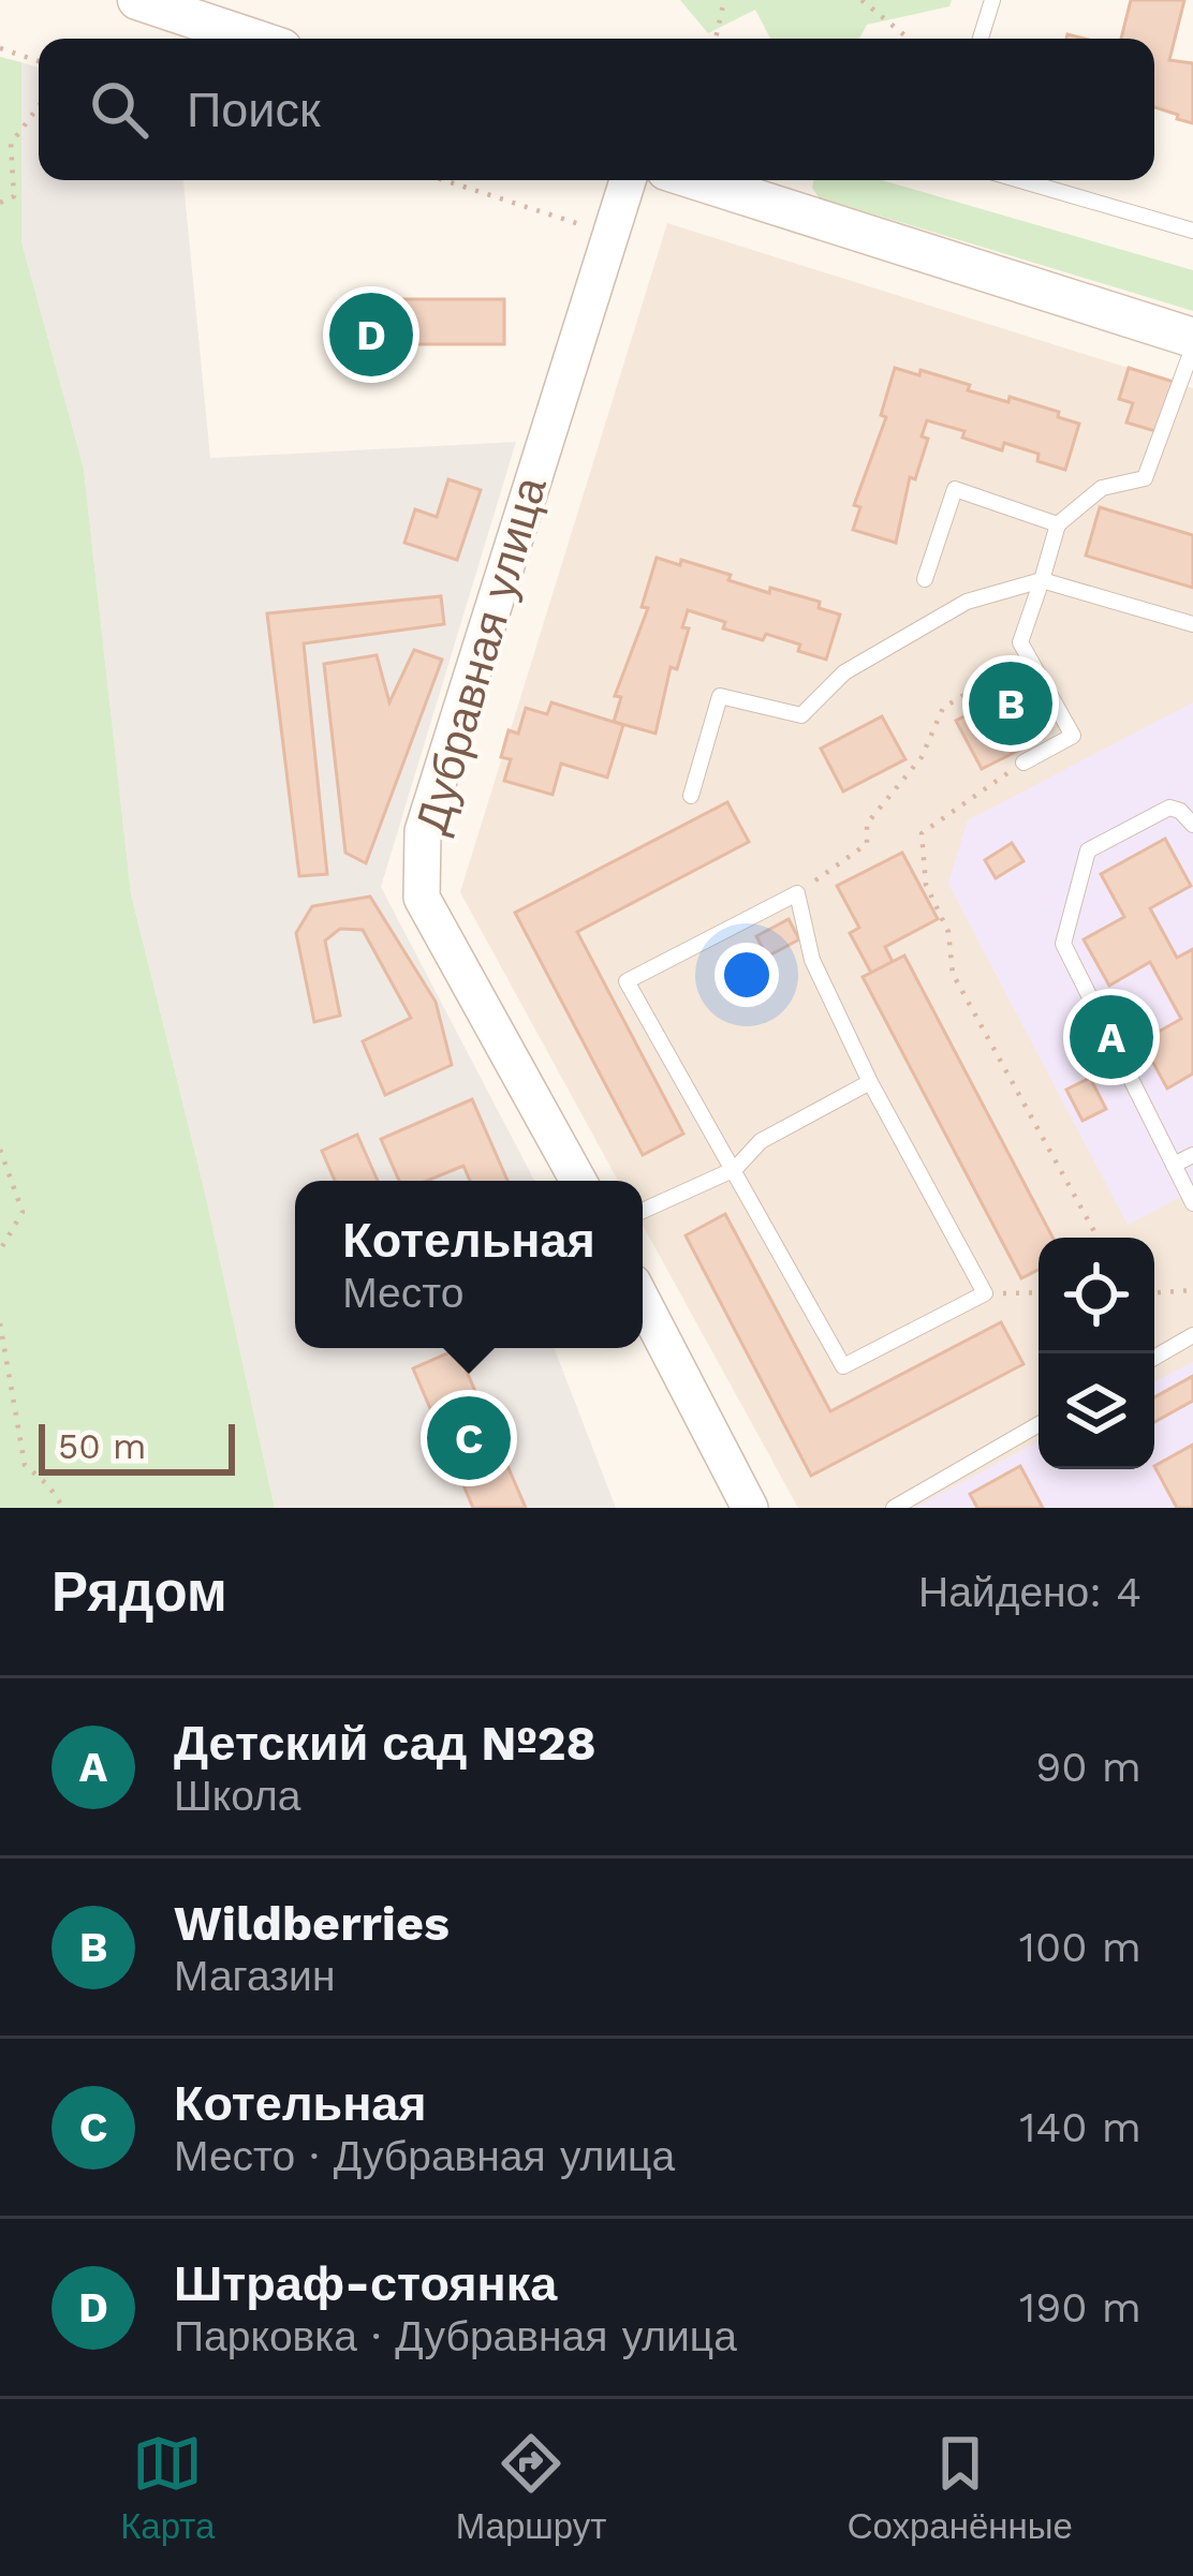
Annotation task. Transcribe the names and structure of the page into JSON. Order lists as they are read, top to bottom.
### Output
{
  "streets": {
    "street": ["Дубравная улица"]
  },
  "scale_bar": "50 m",
  "page": {
    "search": "Поиск",
    "pins": [
      "D",
      "B",
      "A",
      "C"
    ],
    "popup": ["Котельная", "Место"],
    "scale": "50 m",
    "heading": ["Рядом", "Найдено: 4"],
    "list": [
      {
        "mark": "A",
        "name": "Детский сад №28",
        "note": "Школа",
        "value": "90 m"
      },
      {
        "mark": "B",
        "name": "Wildberries",
        "note": "Магазин",
        "value": "100 m"
      },
      {
        "mark": "C",
        "name": "Котельная",
        "note": "Место · Дубравная улица",
        "value": "140 m"
      },
      {
        "mark": "D",
        "name": "Штраф-стоянка",
        "note": "Парковка · Дубравная улица",
        "value": "190 m"
      }
    ],
    "nav": ["Карта", "Маршрут", "Сохранённые"]
  }
}
